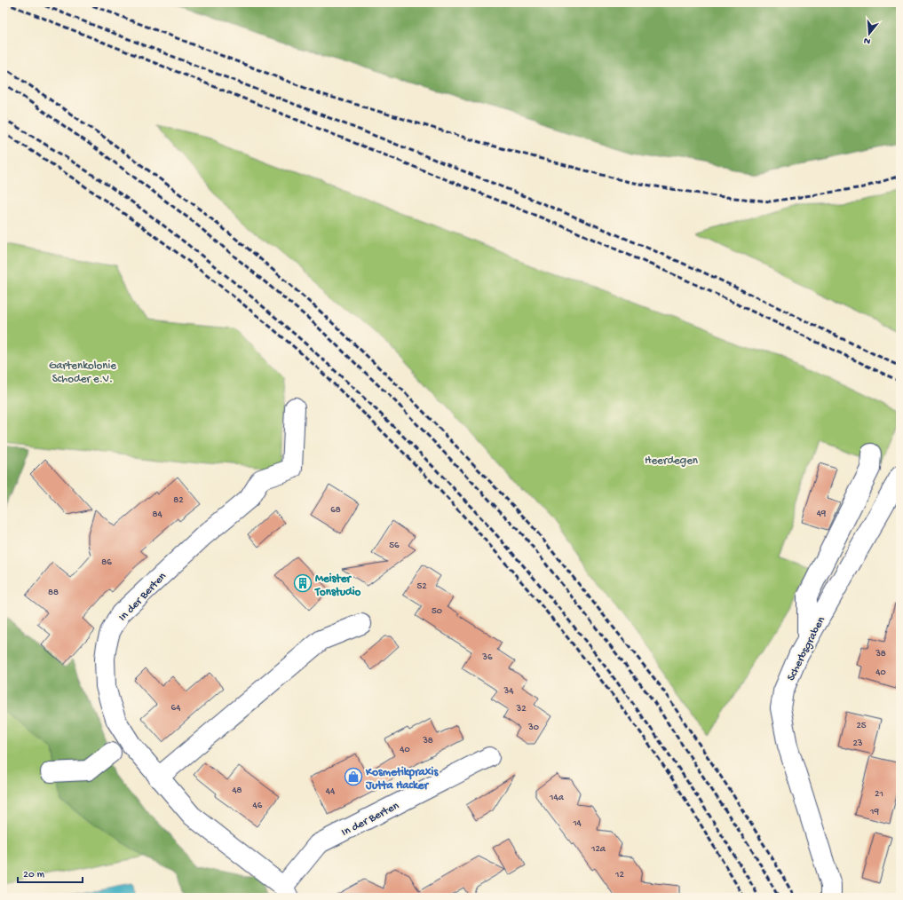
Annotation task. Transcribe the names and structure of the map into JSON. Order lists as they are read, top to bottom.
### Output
{
  "streets": {
    "street": ["In der Berten", "Scherbsgraben"]
  },
  "parks": ["Gartenkolonie Schoder e.V.", "Heerdegen"],
  "places": {
    "building": ["Meister Tonstudio"],
    "shop": ["Kosmetikpraxis Jutta Hacker"]
  },
  "house_numbers": [
    "82",
    "68",
    "49",
    "84",
    "56",
    "86",
    "52",
    "88",
    "50",
    "38",
    "36",
    "40",
    "34",
    "64",
    "32",
    "25",
    "30",
    "38",
    "23",
    "40",
    "48",
    "44",
    "21",
    "14a",
    "46",
    "19",
    "14",
    "12a",
    "12"
  ],
  "scale_bar": "20 m",
  "north": "bottom"
}
